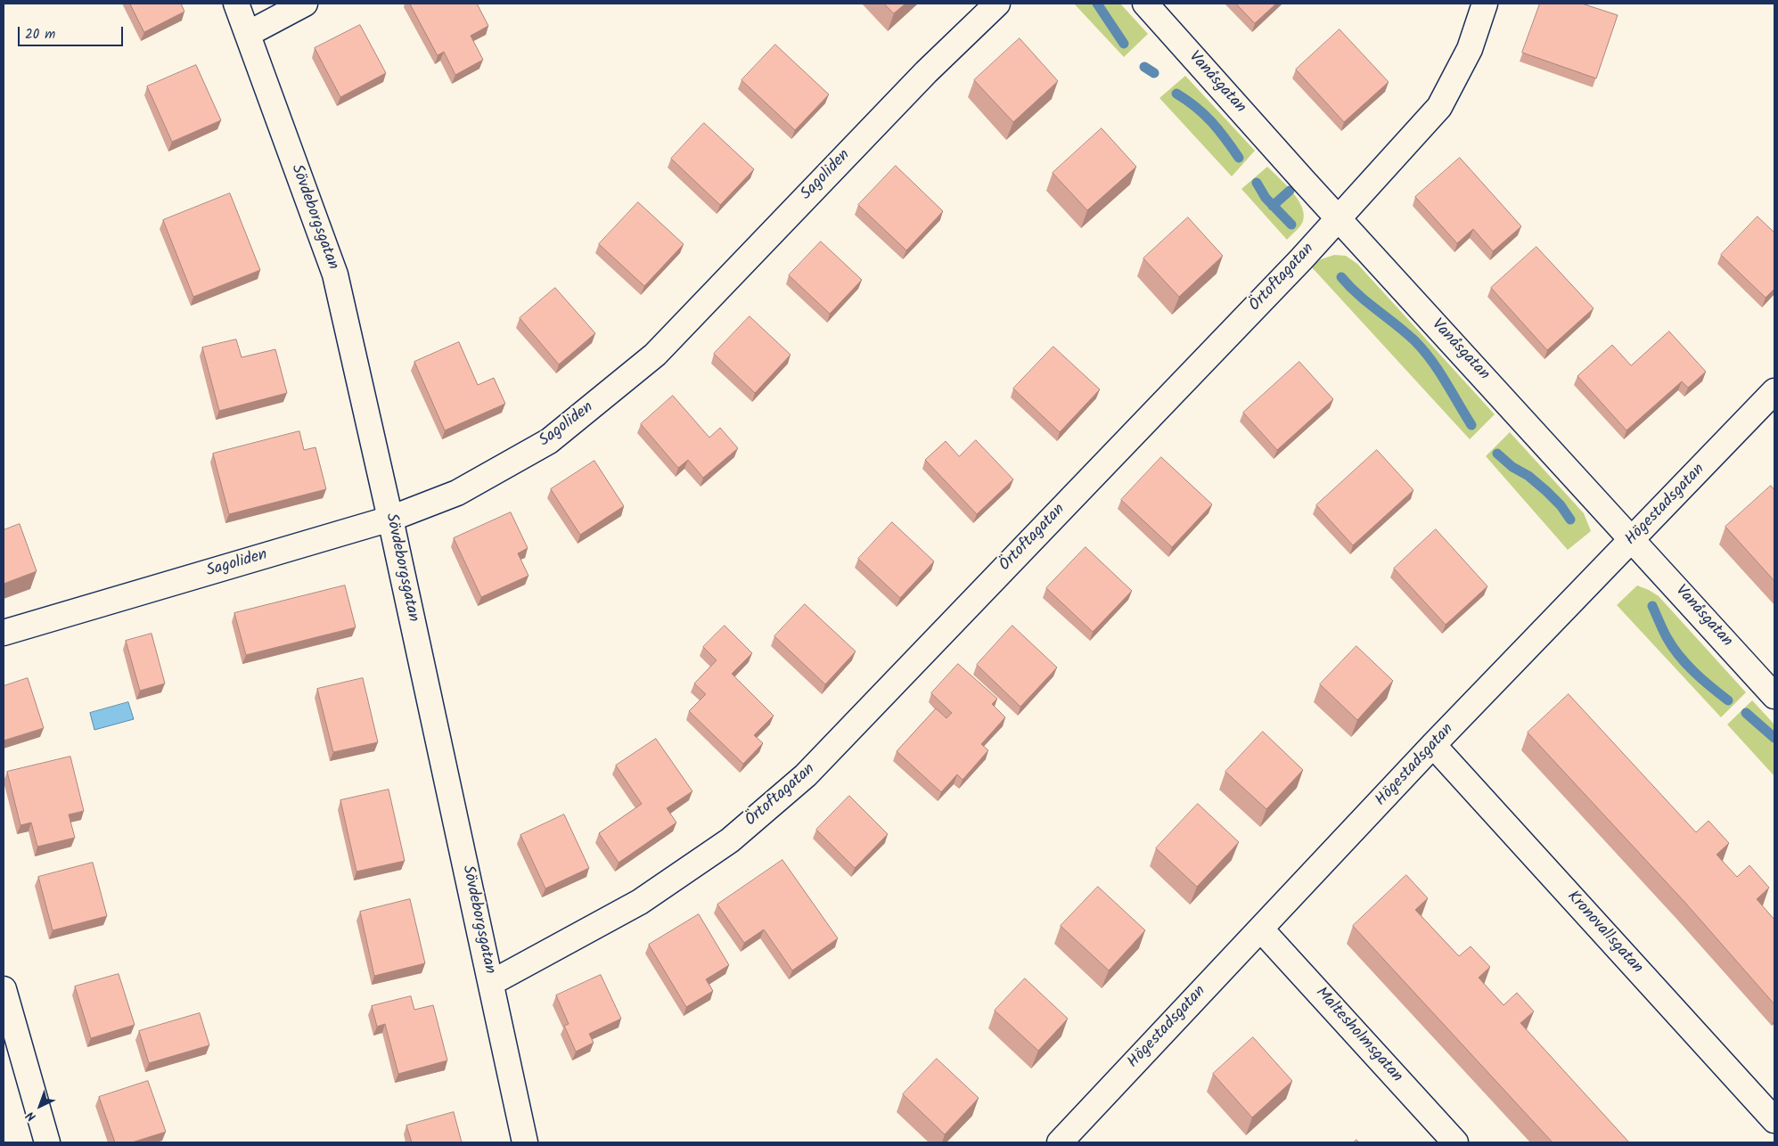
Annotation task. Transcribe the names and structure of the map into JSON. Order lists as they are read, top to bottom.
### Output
{
  "streets": {
    "street": [
      "Vanåsgatan",
      "Sagoliden",
      "Sövdeborgsgatan",
      "Örtoftagatan",
      "Högestadsgatan",
      "Kronovallsgatan",
      "Maltesholmsgatan"
    ]
  },
  "crossings": [
    ["Vanåsgatan", "Örtoftagatan"],
    ["Vanåsgatan", "Högestadsgatan"],
    ["Sagoliden", "Sövdeborgsgatan"],
    ["Sövdeborgsgatan", "Örtoftagatan"],
    ["Högestadsgatan", "Kronovallsgatan"],
    ["Högestadsgatan", "Maltesholmsgatan"]
  ],
  "scale_bar": "20 m",
  "north": "bottom left"
}
